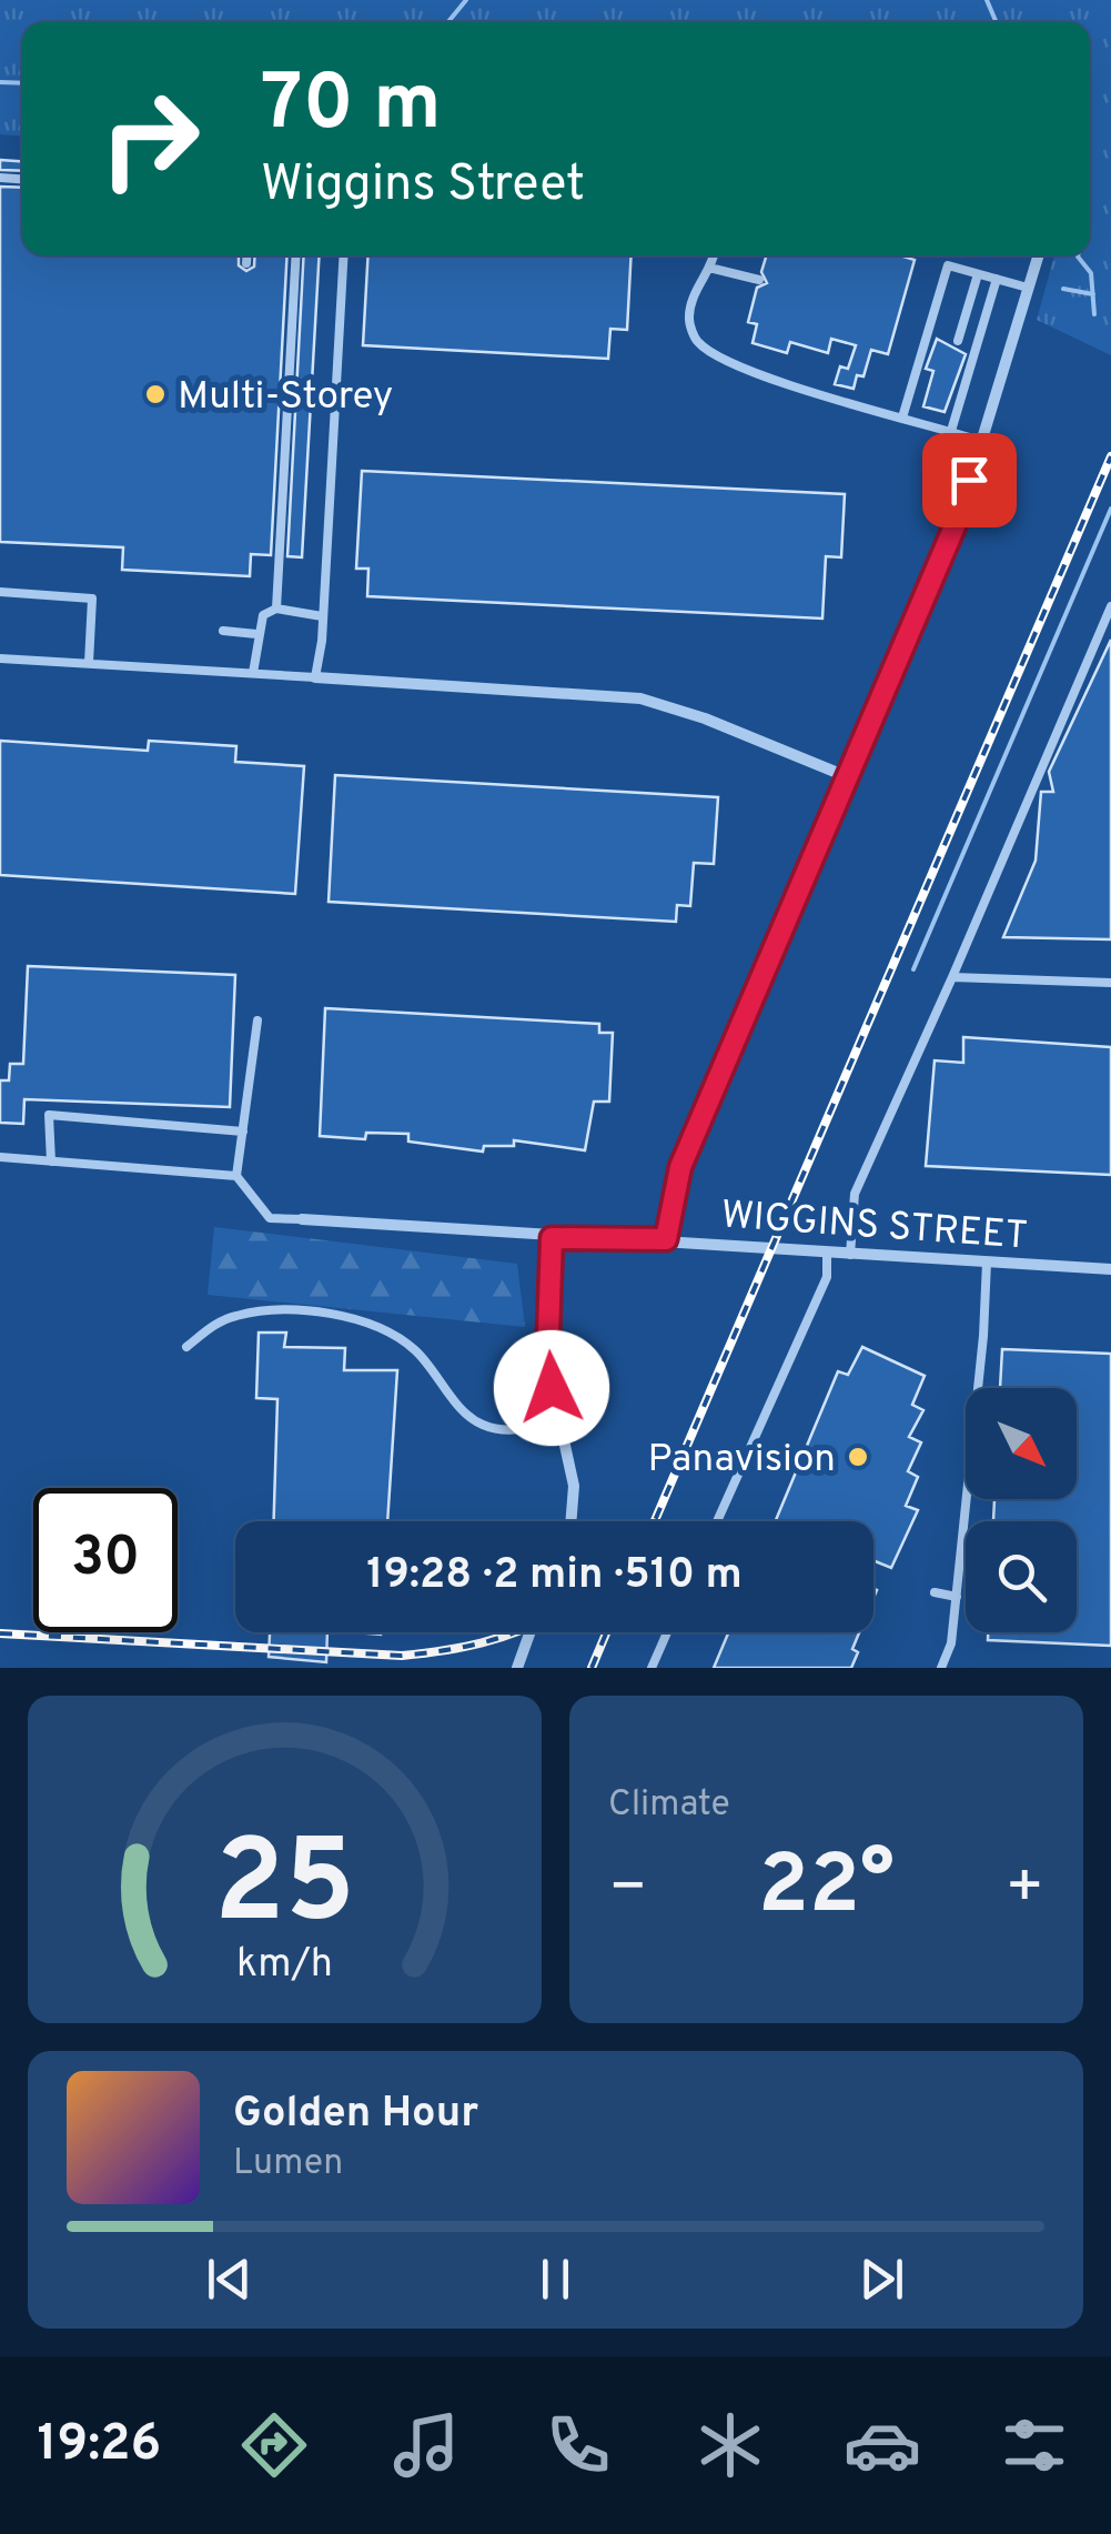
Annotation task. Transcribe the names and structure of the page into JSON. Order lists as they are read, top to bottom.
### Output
{
  "streets": {
    "street": ["WIGGINS STREET"]
  },
  "places": ["Multi-Storey", "Panavision"],
  "north": "bottom right",
  "page": {
    "turn": ["70 m", "Wiggins Street"],
    "limit": "30",
    "trip": "19:28 · 2 min · 510 m",
    "tile": "Climate",
    "heat": ["−", "22°", "+"],
    "song": ["Golden Hour", "Lumen"],
    "tabs": "19:26",
    "gauge": ["25", "km/h"]
  }
}
